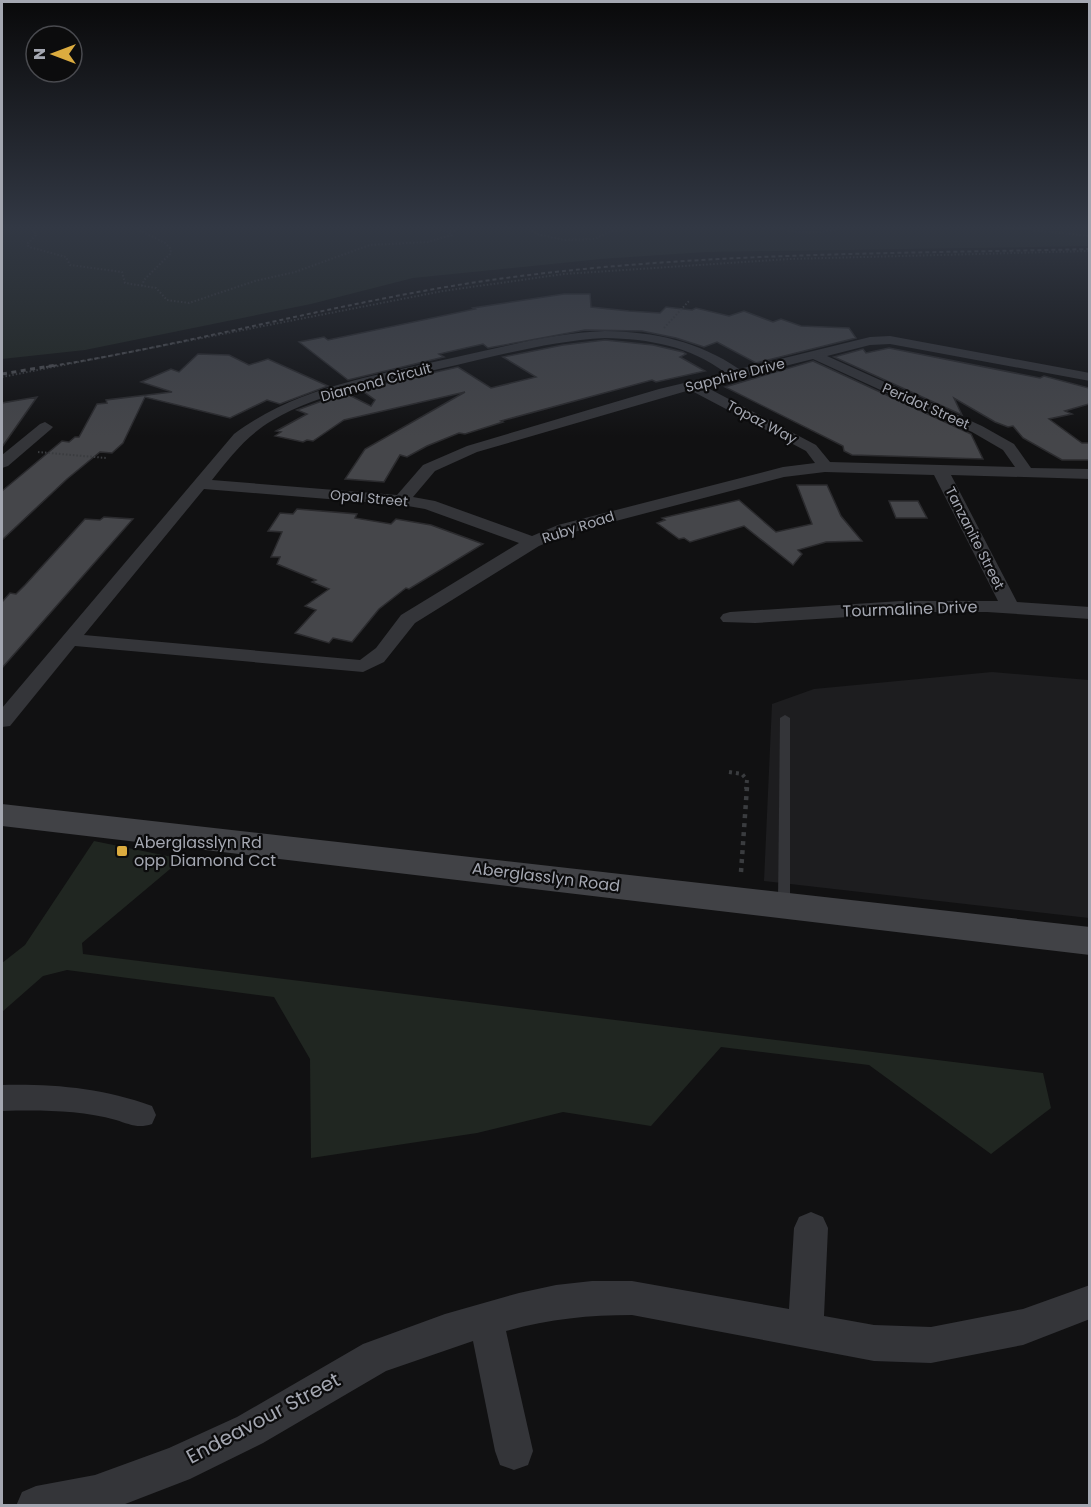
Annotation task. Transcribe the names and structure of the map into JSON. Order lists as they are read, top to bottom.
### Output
{
  "streets": {
    "main road": ["Aberglasslyn Road"],
    "street": [
      "Sapphire Drive",
      "Diamond Circuit",
      "Peridot Street",
      "Topaz Way",
      "Opal Street",
      "Ruby Road",
      "Tanzanite Street",
      "Tourmaline Drive",
      "Endeavour Street"
    ]
  },
  "crossings": [
    ["Sapphire Drive", "Diamond Circuit"],
    ["Sapphire Drive", "Peridot Street"],
    ["Sapphire Drive", "Topaz Way"],
    ["Sapphire Drive", "Opal Street"],
    ["Diamond Circuit", "Opal Street"],
    ["Diamond Circuit", "Ruby Road"],
    ["Peridot Street", "Ruby Road"],
    ["Topaz Way", "Ruby Road"],
    ["Opal Street", "Ruby Road"],
    ["Ruby Road", "Tanzanite Street"],
    ["Tanzanite Street", "Tourmaline Drive"]
  ],
  "places": {
    "transit": ["Aberglasslyn Rd opp Diamond Cct"]
  },
  "north": "left"
}
